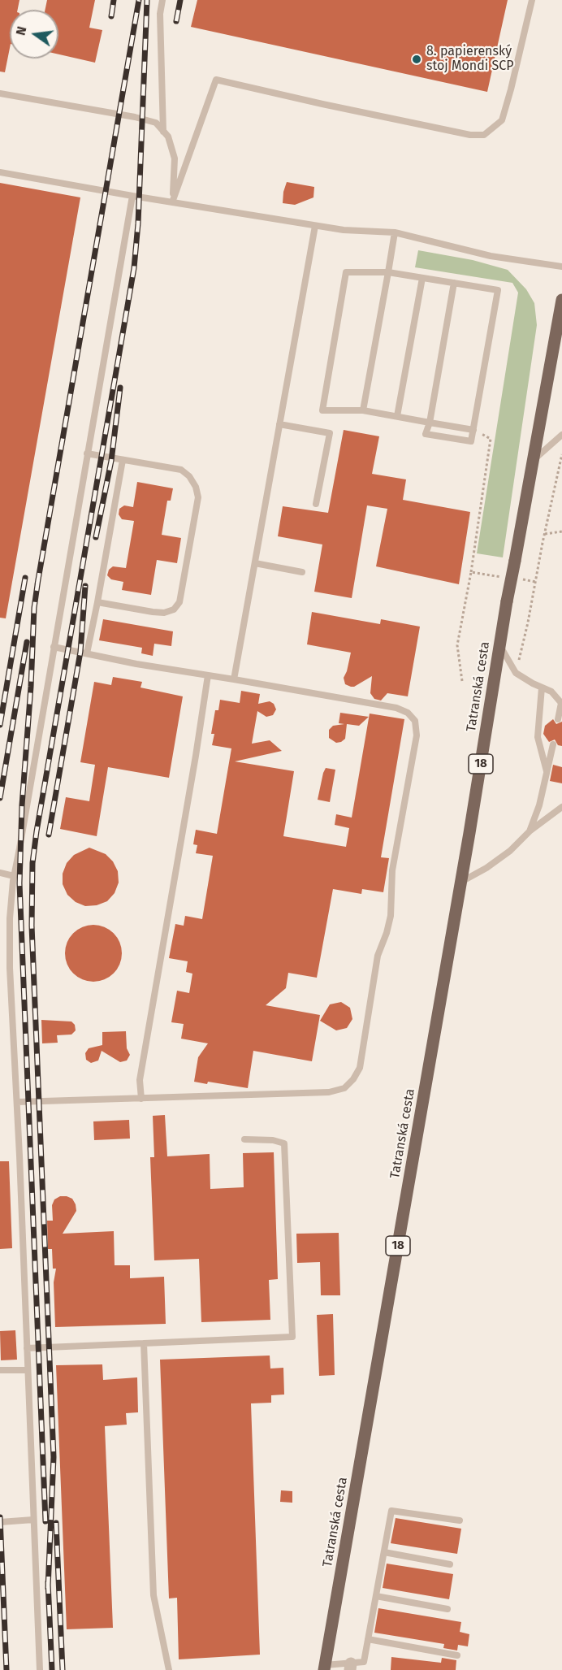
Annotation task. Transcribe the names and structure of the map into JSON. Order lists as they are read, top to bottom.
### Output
{
  "streets": {
    "main road": ["Tatranská cesta", "18"]
  },
  "crossings": [
    ["Tatranská cesta", "18"]
  ],
  "places": ["8. papierenský stoj Mondi SCP"],
  "north": "left"
}
